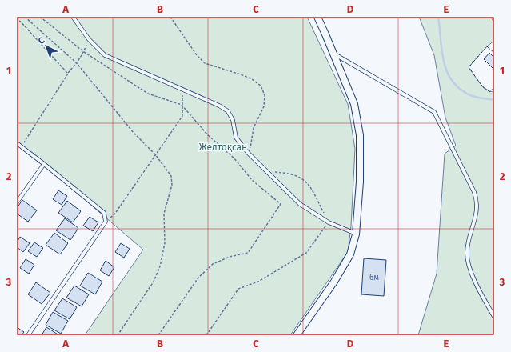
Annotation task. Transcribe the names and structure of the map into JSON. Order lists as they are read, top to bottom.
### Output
{
  "parks": ["Желтоқсан"],
  "house_numbers": ["6м"],
  "north": "top left",
  "grid": {
    "columns": [
      "A",
      "B",
      "C",
      "D",
      "E"
    ],
    "rows": ["1", "2", "3"]
  }
}
